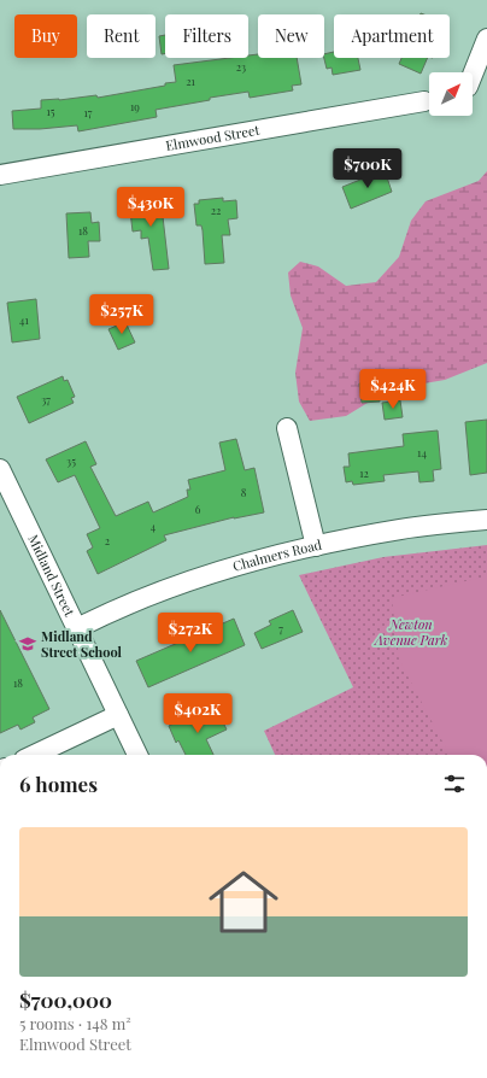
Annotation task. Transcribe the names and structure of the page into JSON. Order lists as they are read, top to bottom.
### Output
{
  "streets": {
    "street": ["Elmwood Street", "Chalmers Road", "Midland Street"]
  },
  "crossings": [
    ["Chalmers Road", "Midland Street"]
  ],
  "parks": ["Newton Avenue Park"],
  "places": {
    "school or university": ["Midland Street School"]
  },
  "house_numbers": [
    "23",
    "21",
    "19",
    "15",
    "17",
    "22",
    "18",
    "41",
    "37",
    "14",
    "35",
    "12",
    "8",
    "6",
    "4",
    "2",
    "7",
    "18"
  ],
  "north": "top right",
  "page": {
    "chip": [
      "Buy",
      "Rent",
      "Filters",
      "New",
      "Apartment"
    ],
    "price": [
      "$700K",
      "$430K",
      "$257K",
      "$424K",
      "$272K",
      "$402K"
    ],
    "heading": "6 homes",
    "list": [
      {
        "name": "$700,000",
        "note": "5 rooms · 148 m² · Elmwood Street"
      }
    ]
  }
}
